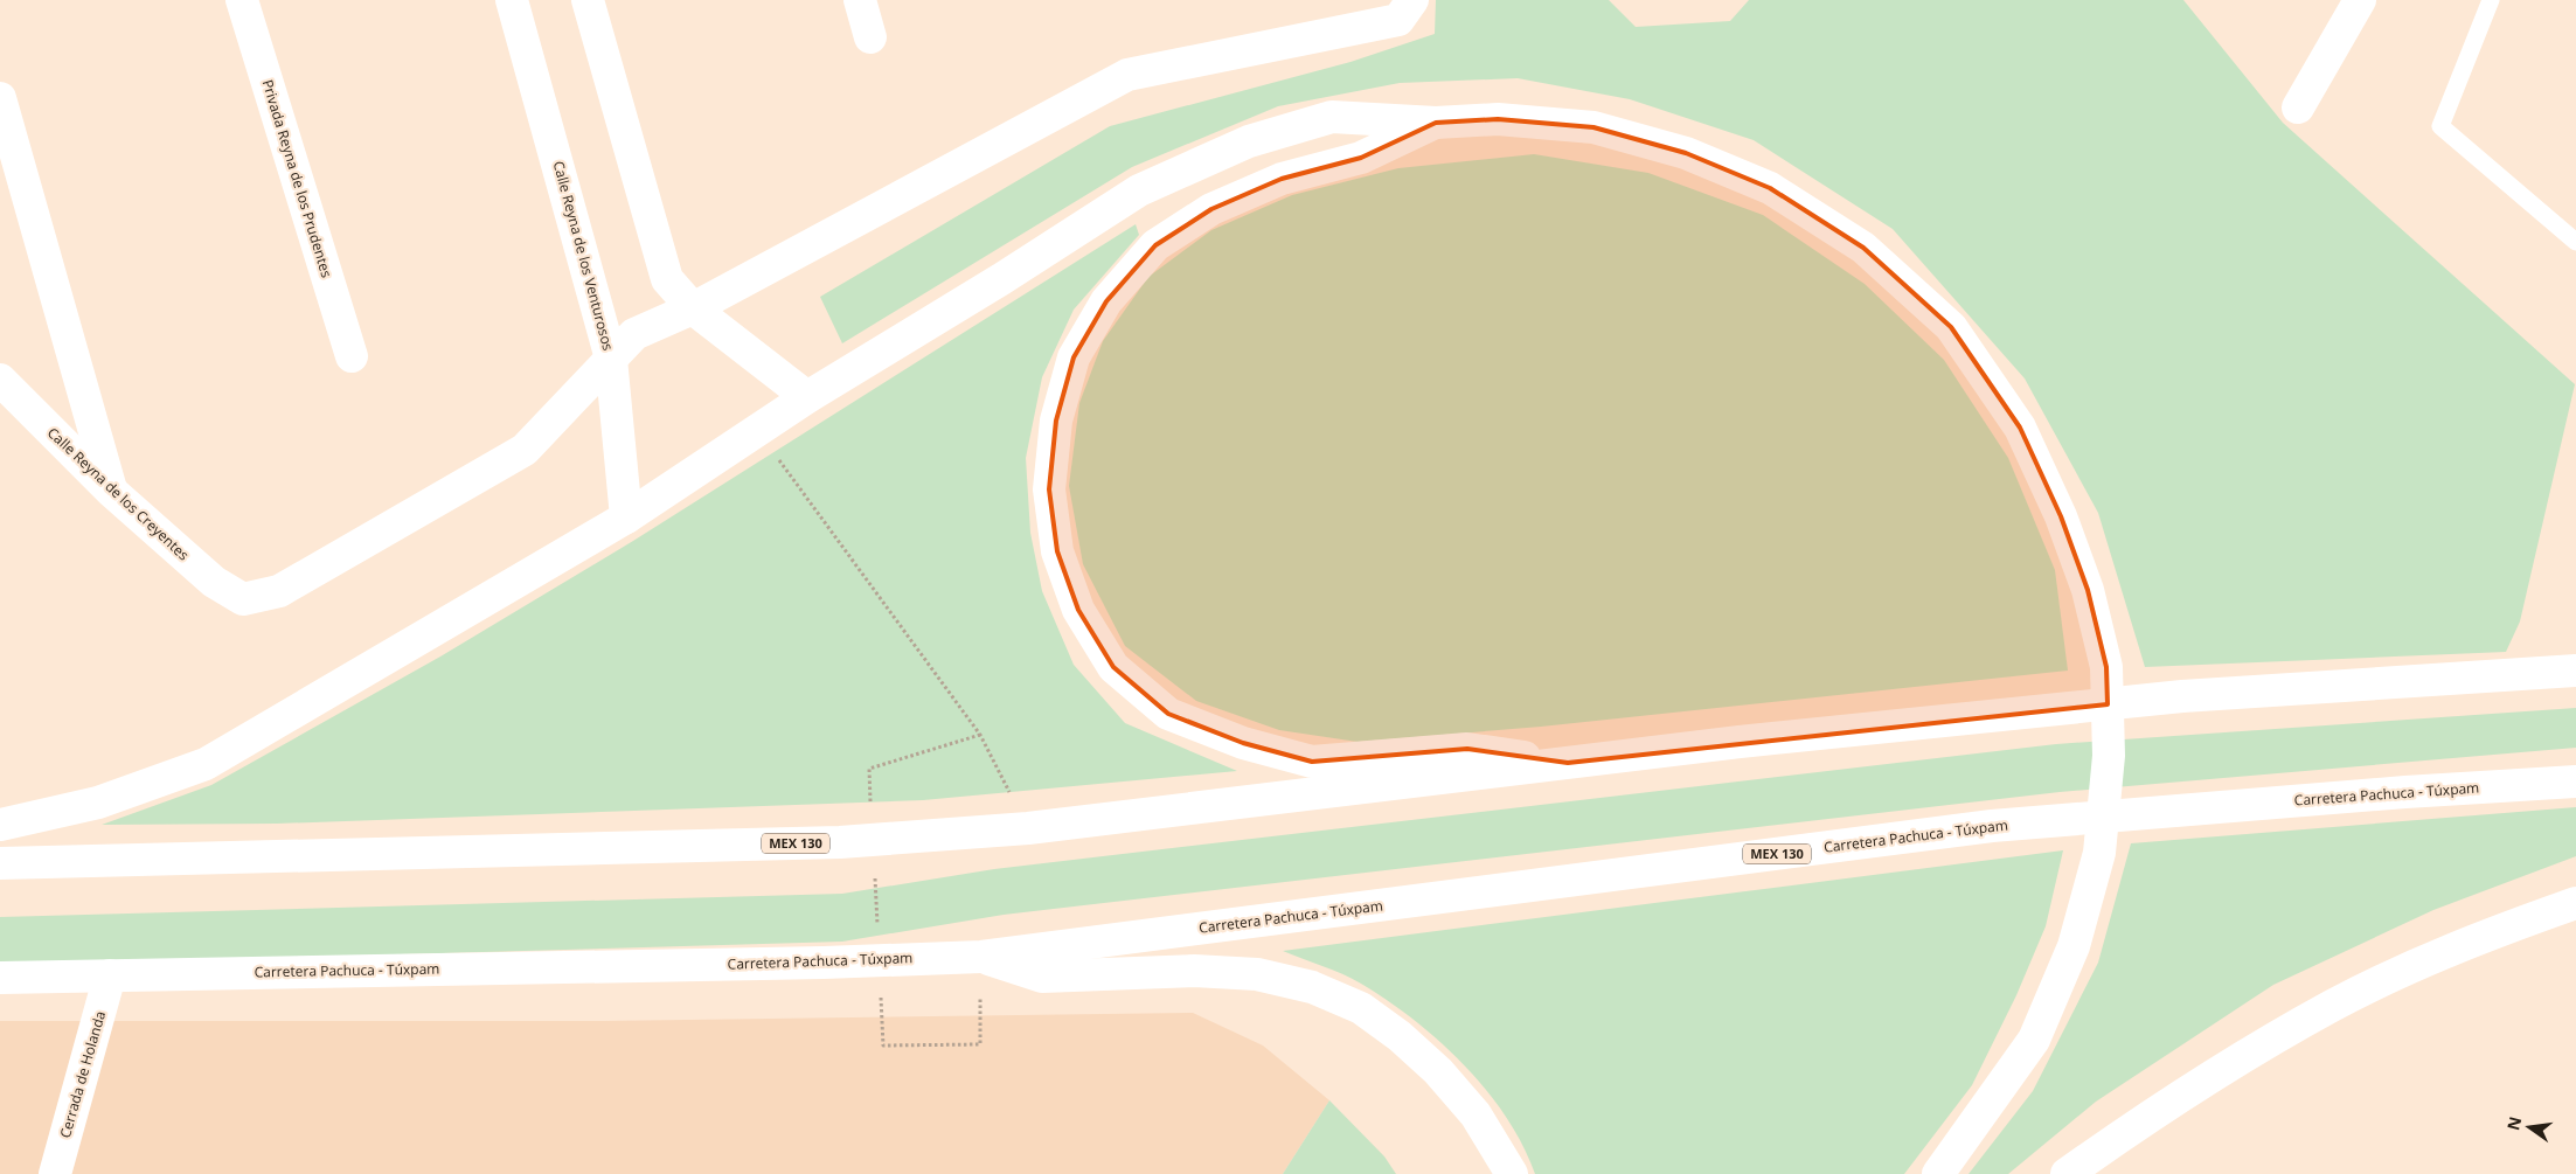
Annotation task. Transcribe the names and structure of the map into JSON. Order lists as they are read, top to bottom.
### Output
{
  "streets": {
    "main road": [
      "Privada Reyna de los Prudentes",
      "Calle Reyna de los Venturosos",
      "Calle Reyna de los Creyentes",
      "Carretera Pachuca - Túxpam",
      "MEX 130",
      "Cerrada de Holanda"
    ]
  },
  "crossings": [
    ["Calle Reyna de los Venturosos", "Calle Reyna de los Creyentes"],
    ["Carretera Pachuca - Túxpam", "Cerrada de Holanda"]
  ],
  "north": "left"
}
